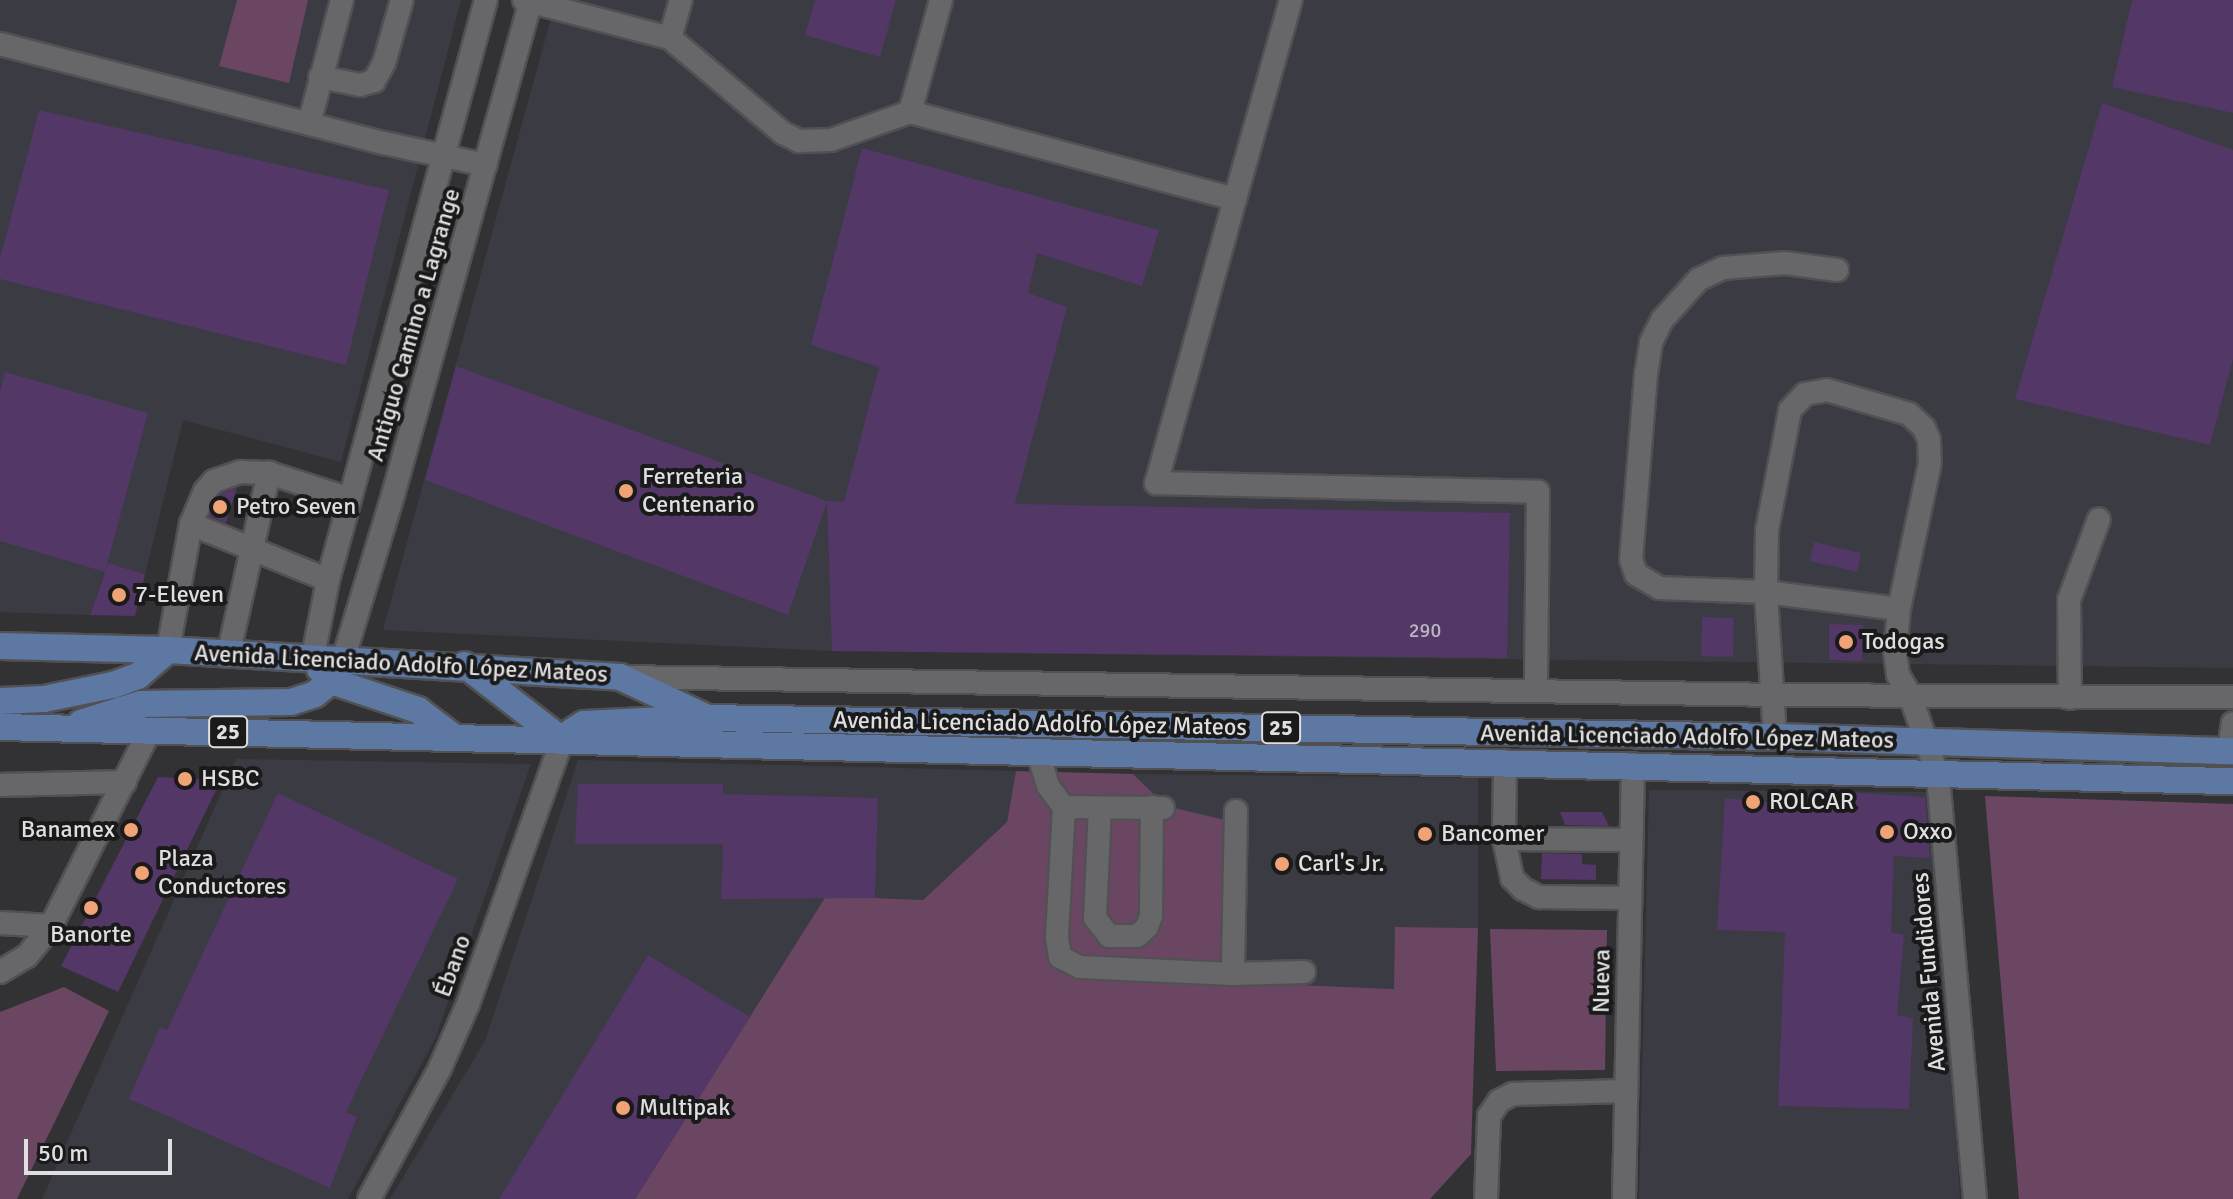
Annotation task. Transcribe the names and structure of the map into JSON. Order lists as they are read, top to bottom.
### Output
{
  "streets": {
    "main road": ["Avenida Licenciado Adolfo López Mateos", "25"],
    "street": [
      "Antiguo Camino a Lagrange",
      "Ébano",
      "Avenida Fundidores",
      "Nueva"
    ]
  },
  "crossings": [
    ["Antiguo Camino a Lagrange", "Avenida Licenciado Adolfo López Mateos"],
    ["Avenida Licenciado Adolfo López Mateos", "Ébano"],
    ["Avenida Licenciado Adolfo López Mateos", "Avenida Fundidores"],
    ["Avenida Licenciado Adolfo López Mateos", "Nueva"]
  ],
  "places": [
    "Ferreteria Centenario",
    "Petro Seven",
    "7-Eleven",
    "Todogas",
    "HSBC",
    "ROLCAR",
    "Banamex",
    "Oxxo",
    "Bancomer",
    "Carl's Jr.",
    "Plaza Conductores",
    "Banorte",
    "Multipak"
  ],
  "house_numbers": ["290"],
  "scale_bar": "50 m"
}
